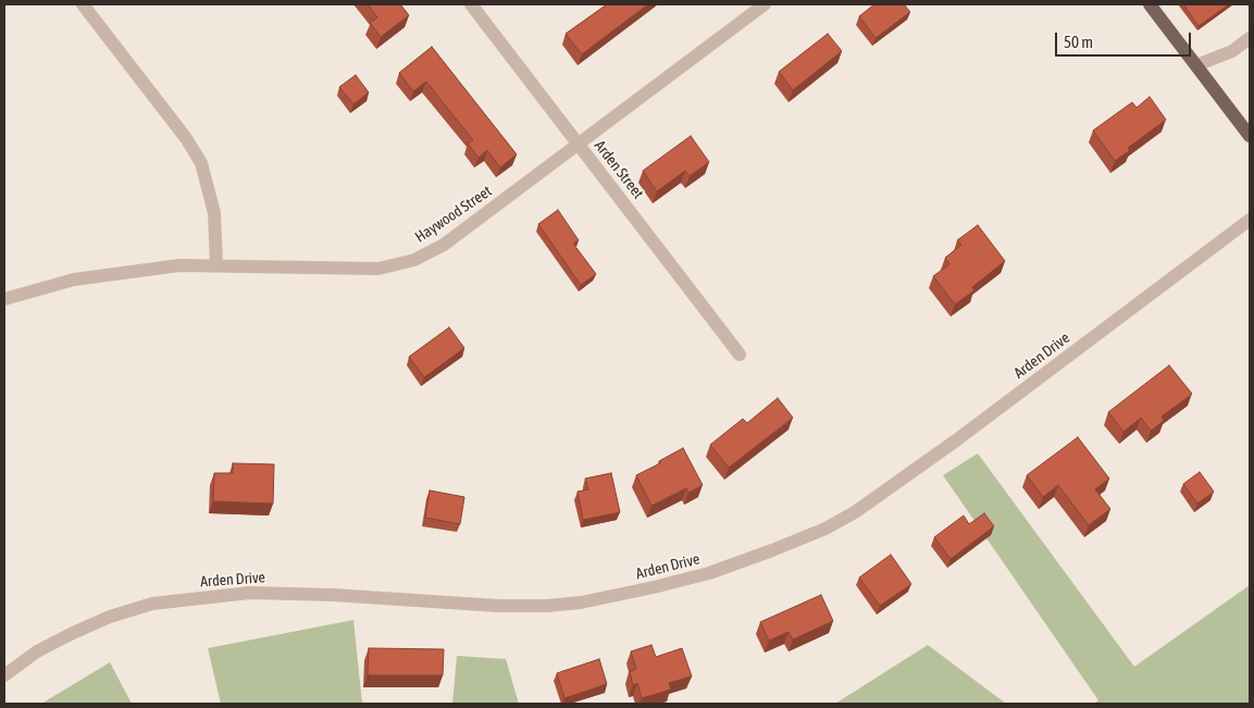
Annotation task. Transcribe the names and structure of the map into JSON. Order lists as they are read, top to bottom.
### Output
{
  "streets": {
    "street": ["Arden Street", "Haywood Street", "Arden Drive"]
  },
  "crossings": [
    ["Arden Street", "Haywood Street"]
  ],
  "scale_bar": "50 m"
}
